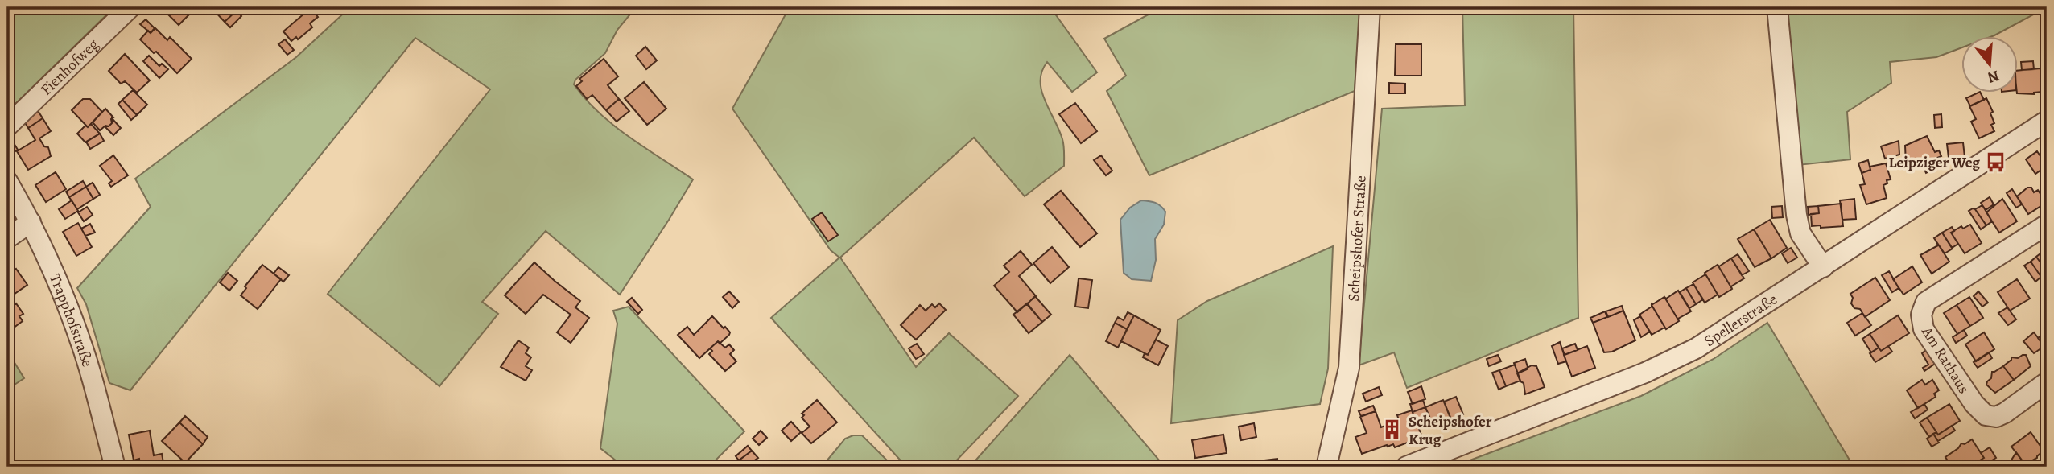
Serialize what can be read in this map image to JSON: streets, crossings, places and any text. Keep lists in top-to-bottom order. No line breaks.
{"streets":{"street":["Fienhofweg","Scheipshofer Straße","Spellerstraße","Trapphofstraße","Am Rathaus"]},"places":{"bus stop":["Leipziger Weg"],"building":["Scheipshofer Krug"]},"north":"bottom"}
